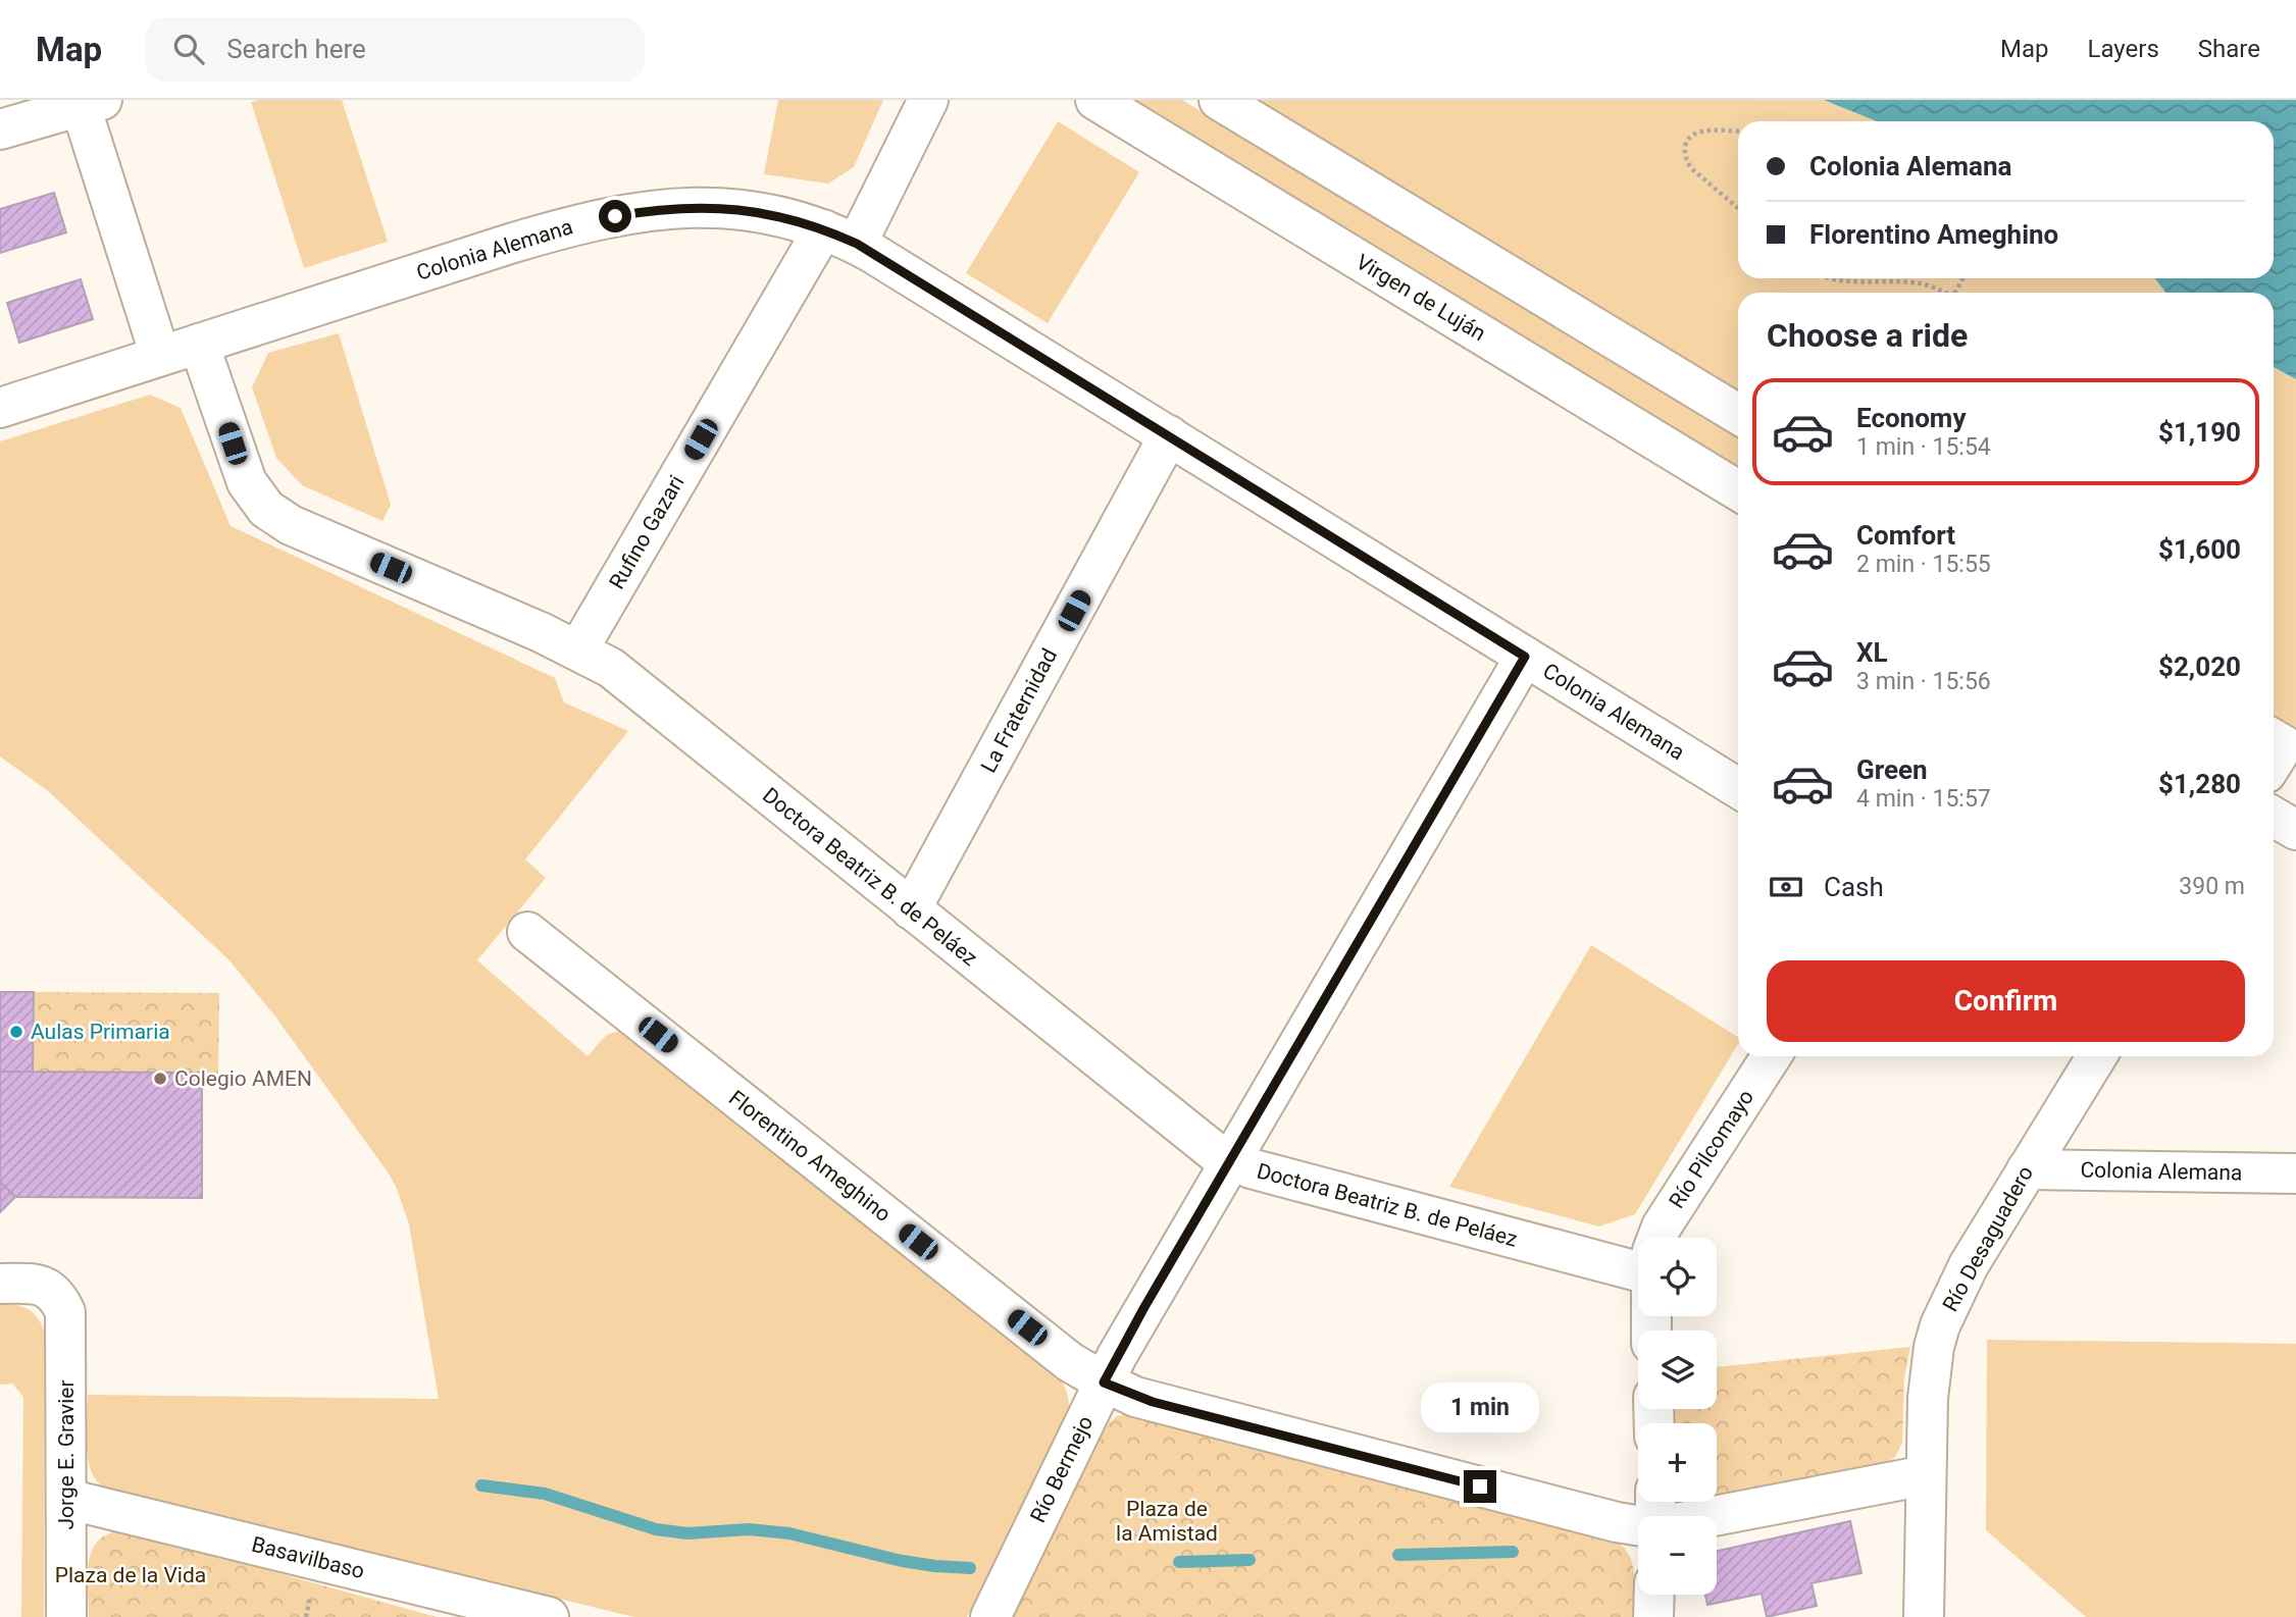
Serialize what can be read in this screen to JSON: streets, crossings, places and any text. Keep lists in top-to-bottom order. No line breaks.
{"streets":{"street":["Colonia Alemana","Virgen de Luján","Rufino Gazari","La Fraternidad","Doctora Beatriz B. de Peláez","Río Pilcomayo","Florentino Ameghino","Río Desaguadero","Jorge E. Gravier","Río Bermejo","Basavilbaso"]},"crossings":[["Colonia Alemana","Rufino Gazari"],["Colonia Alemana","La Fraternidad"],["Colonia Alemana","Doctora Beatriz B. de Peláez"],["Colonia Alemana","Río Desaguadero"],["Colonia Alemana","Río Bermejo"],["Rufino Gazari","Doctora Beatriz B. de Peláez"],["La Fraternidad","Doctora Beatriz B. de Peláez"],["Doctora Beatriz B. de Peláez","Río Bermejo"],["Florentino Ameghino","Río Desaguadero"],["Florentino Ameghino","Río Bermejo"],["Jorge E. Gravier","Basavilbaso"]],"parks":["Plaza de la Amistad","Plaza de la Vida"],"places":["Aulas Primaria","Colegio AMEN"],"page":{"header":"Map","search":"Search here","nav":["Map","Layers","Share"],"banner":["Colonia Alemana","Florentino Ameghino"],"heading":"Choose a ride","list":[{"name":"Economy","note":"1 min · 15:54","value":"$1,190"},{"name":"Comfort","note":"2 min · 15:55","value":"$1,600"},{"name":"XL","note":"3 min · 15:56","value":"$2,020"},{"name":"Green","note":"4 min · 15:57","value":"$1,280"}],"pay":["Cash","390 m"],"buttons":"Confirm","map_buttons":["+","−"],"bubble":"1 min"}}
